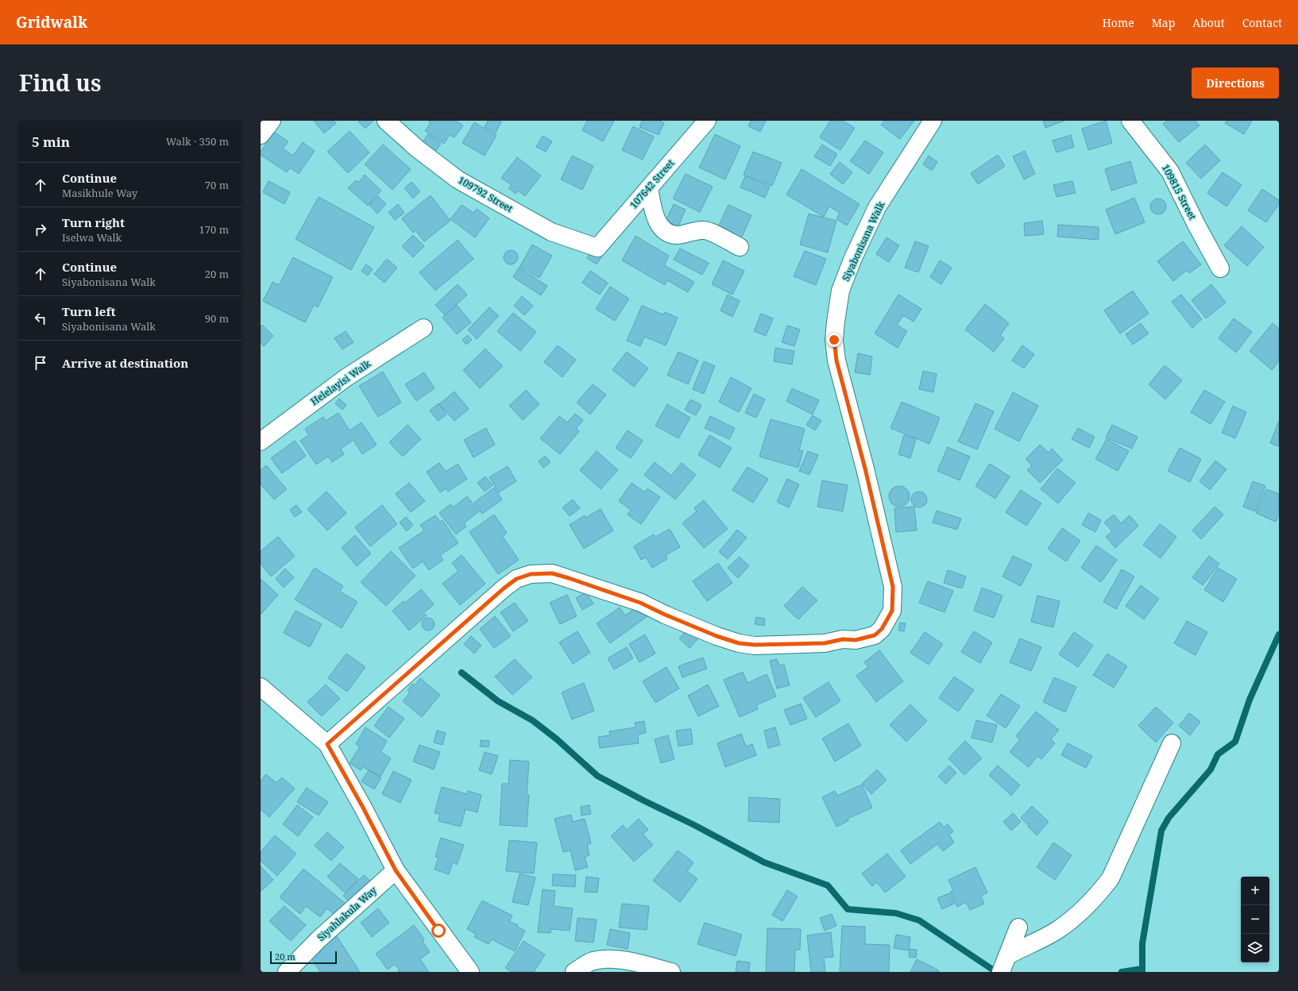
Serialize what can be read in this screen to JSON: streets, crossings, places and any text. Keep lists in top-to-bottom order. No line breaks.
{"streets":{"street":["107642 Street","109815 Street","109792 Street","Siyabonisana Walk","Helelayisi Walk","Siyahlakula Way"]},"crossings":[["107642 Street","109792 Street"]],"scale_bar":"20 m","page":{"header":"Gridwalk","nav":["Home","Map","About","Contact"],"title":"Find us","buttons":"Directions","heading":["5 min","Walk · 350 m"],"list":[["Continue","Masikhule Way","70 m"],["Turn right","Iselwa Walk","170 m"],["Continue","Siyabonisana Walk","20 m"],["Turn left","Siyabonisana Walk","90 m"],"Arrive at destination"],"map_buttons":["+","−"],"scale":"20 m"}}
